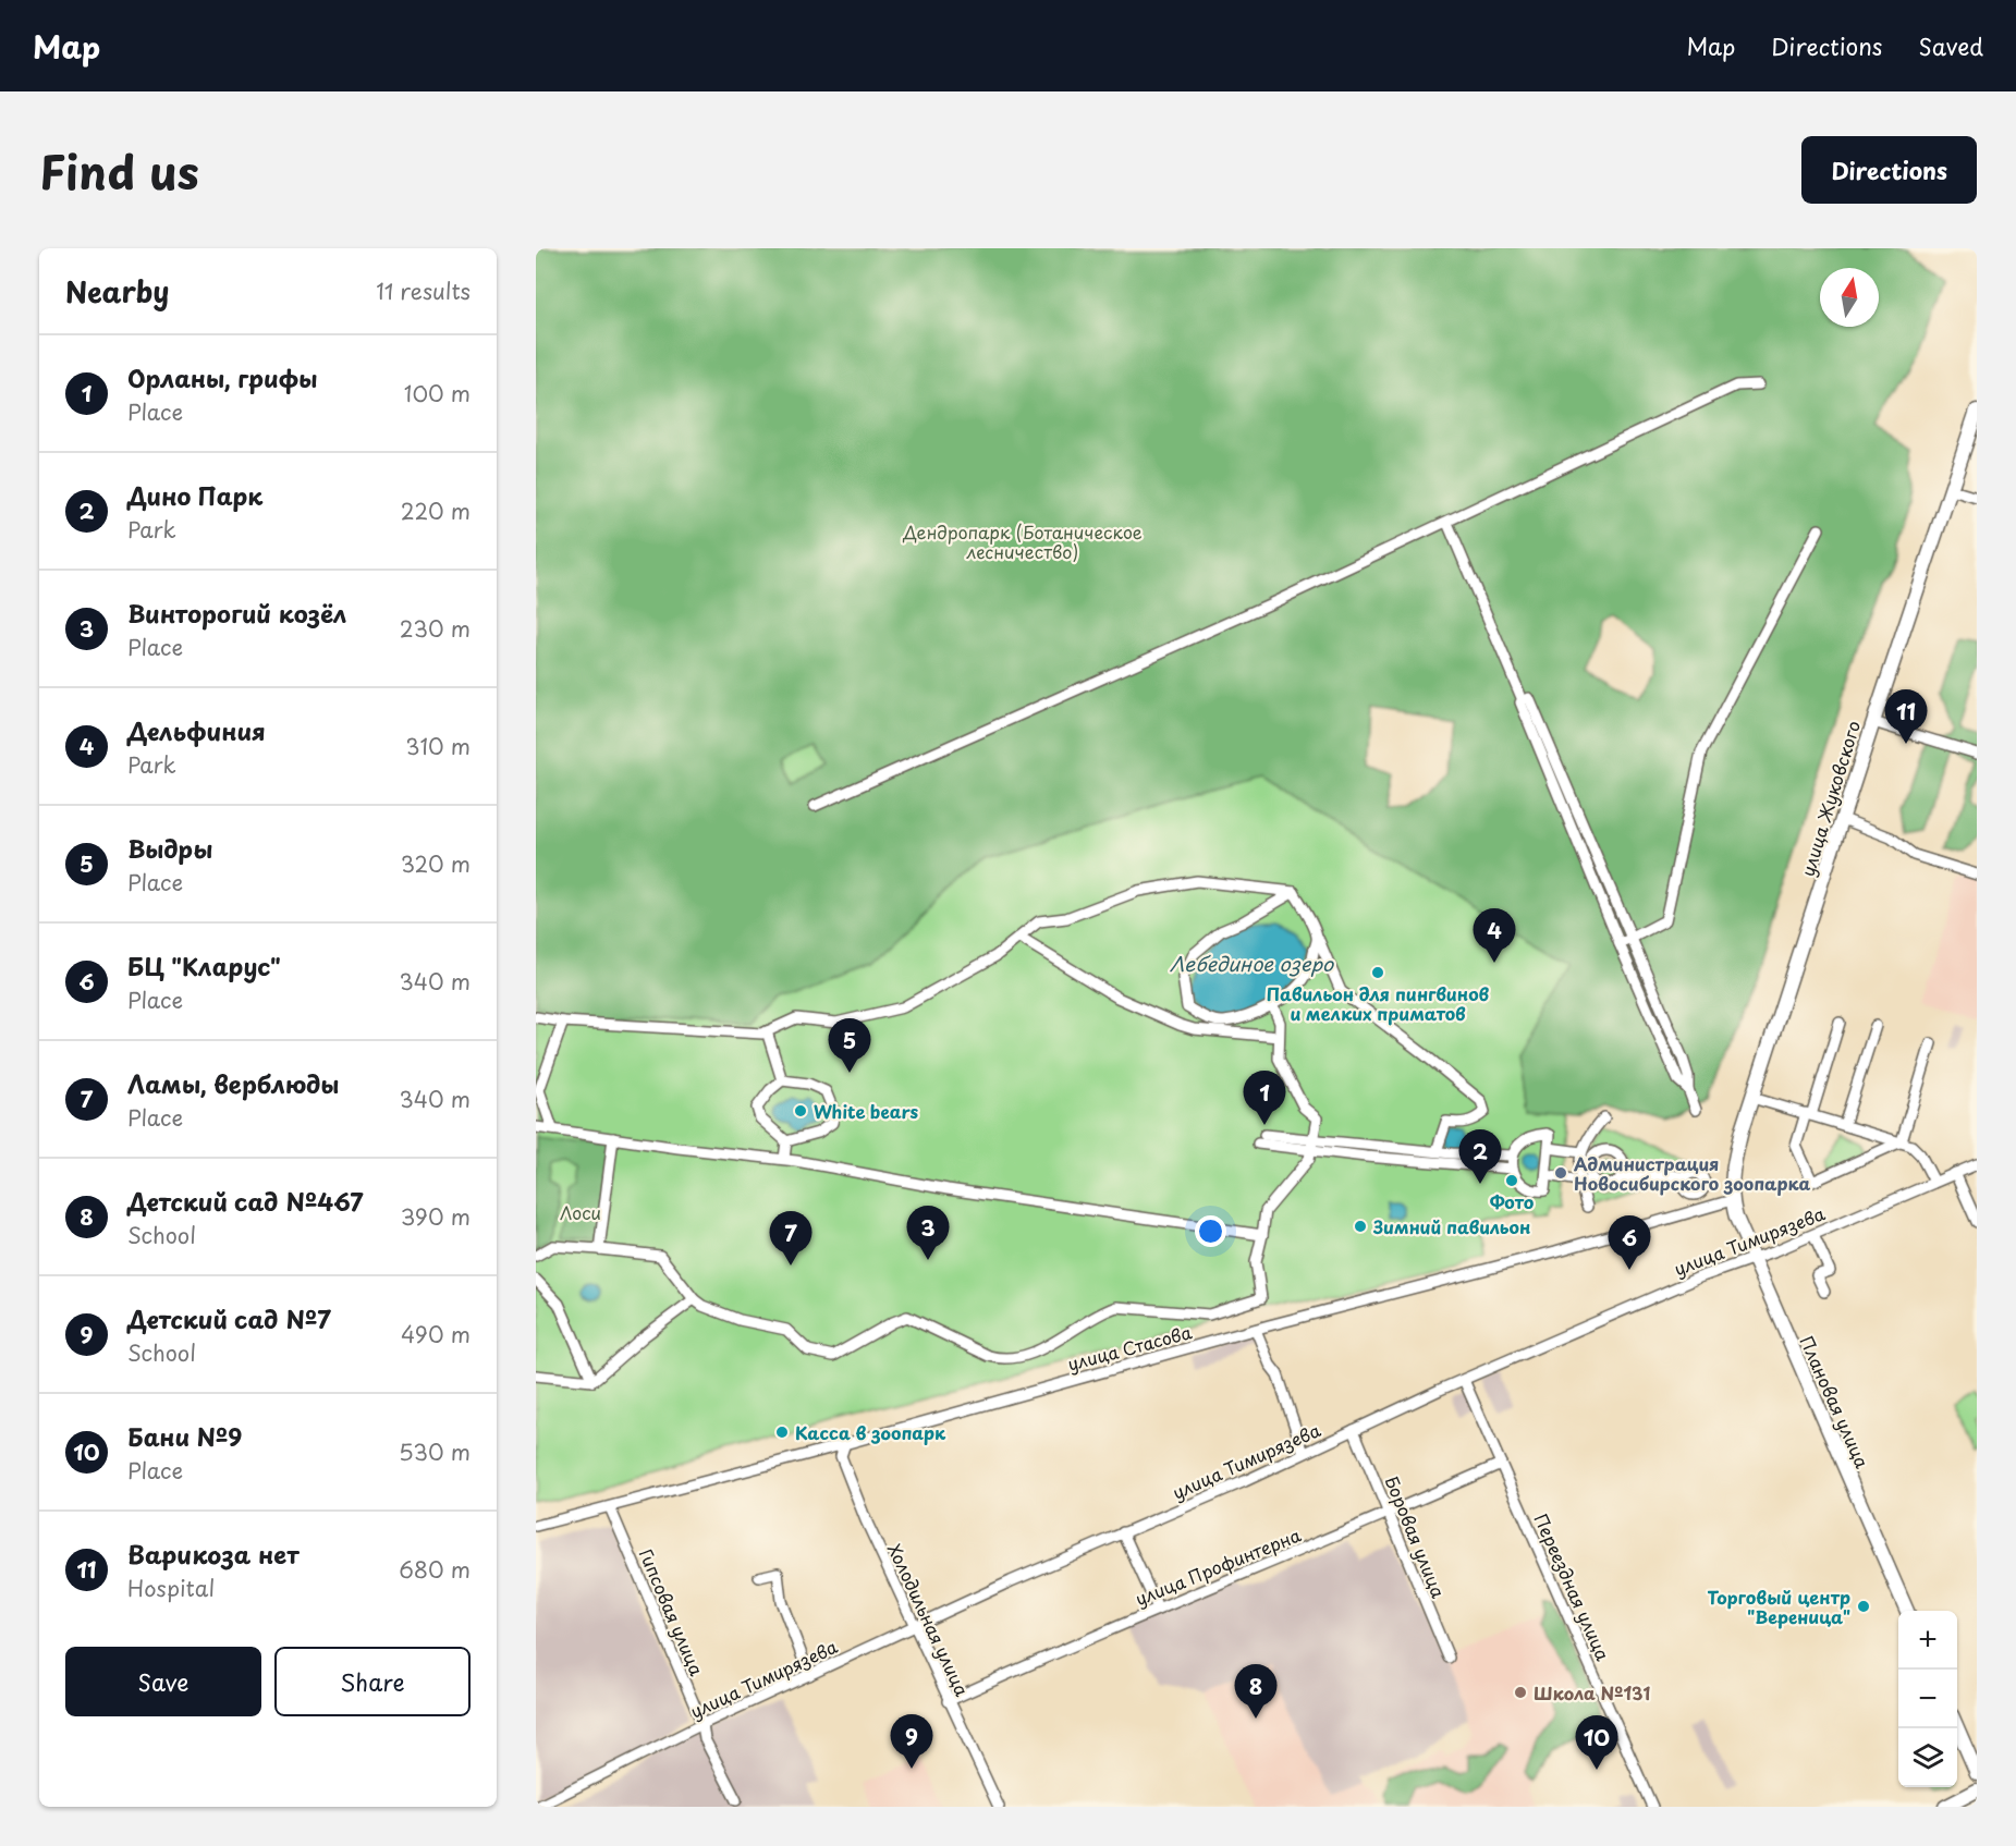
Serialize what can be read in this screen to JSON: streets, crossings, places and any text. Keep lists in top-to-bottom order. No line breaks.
{"streets":{"main road":["улица Жуковского","Плановая улица"],"street":["улица Тимирязева","улица Стасова","Боровая улица","улица Профинтерна","Переездная улица","Гипсовая улица","Холодильная улица"]},"crossings":[["улица Жуковского","улица Стасова"],["улица Жуковского","Плановая улица"],["улица Тимирязева","Плановая улица"],["улица Тимирязева","Боровая улица"],["улица Тимирязева","Переездная улица"],["улица Тимирязева","Гипсовая улица"],["улица Тимирязева","Холодильная улица"],["улица Стасова","Плановая улица"],["улица Стасова","Гипсовая улица"],["улица Стасова","Холодильная улица"],["Боровая улица","улица Профинтерна"],["улица Профинтерна","Переездная улица"],["улица Профинтерна","Холодильная улица"]],"water":["Лебединое озеро"],"parks":["Дендропарк (Ботаническое лесничество)","Лоси"],"places":["Павильон для пингвинов и мелких приматов","White bears","Администрация Новосибирского зоопарка","Фото","Зимний павильон","Касса в зоопарк","Торговый центр \"Вереница\"","Школа №131"],"north":"top","page":{"header":"Map","nav":["Map","Directions","Saved"],"title":"Find us","buttons":["Directions",["Save","Share"]],"heading":["Nearby","11 results"],"list":[{"mark":"1","name":"Орланы, грифы","note":"Place","value":"100 m"},{"mark":"2","name":"Дино Парк","note":"Park","value":"220 m"},{"mark":"3","name":"Винторогий козёл","note":"Place","value":"230 m"},{"mark":"4","name":"Дельфиния","note":"Park","value":"310 m"},{"mark":"5","name":"Выдры","note":"Place","value":"320 m"},{"mark":"6","name":"БЦ \"Кларус\"","note":"Place","value":"340 m"},{"mark":"7","name":"Ламы, верблюды","note":"Place","value":"340 m"},{"mark":"8","name":"Детский сад №467","note":"School","value":"390 m"},{"mark":"9","name":"Детский сад №7","note":"School","value":"490 m"},{"mark":"10","name":"Бани №9","note":"Place","value":"530 m"},{"mark":"11","name":"Варикоза нет","note":"Hospital","value":"680 m"}],"pins":["11","4","5","1","2","3","7","6","8","9","10"],"map_buttons":["+","−"]}}
